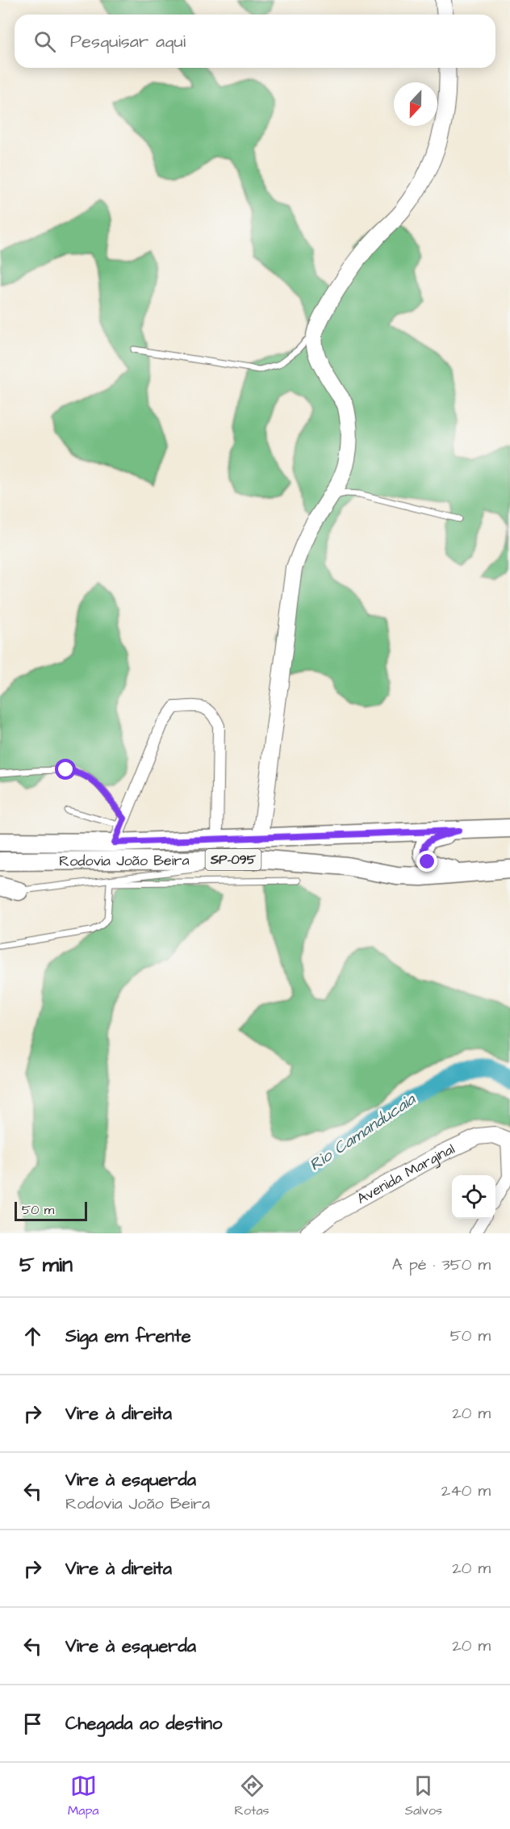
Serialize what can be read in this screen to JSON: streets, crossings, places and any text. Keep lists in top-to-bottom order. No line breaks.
{"streets":{"main road":["SP-095","Rodovia João Beira"],"street":["Avenida Marginal"]},"water":["Rio Camanducaia"],"scale_bar":"50 m","north":"bottom","page":{"search":"Pesquisar aqui","scale":"50 m","heading":["5 min","A pé · 350 m"],"list":[["Siga em frente","50 m"],["Vire à direita","20 m"],["Vire à esquerda","Rodovia João Beira","240 m"],["Vire à direita","20 m"],["Vire à esquerda","20 m"],"Chegada ao destino"],"nav":["Mapa","Rotas","Salvos"]}}
